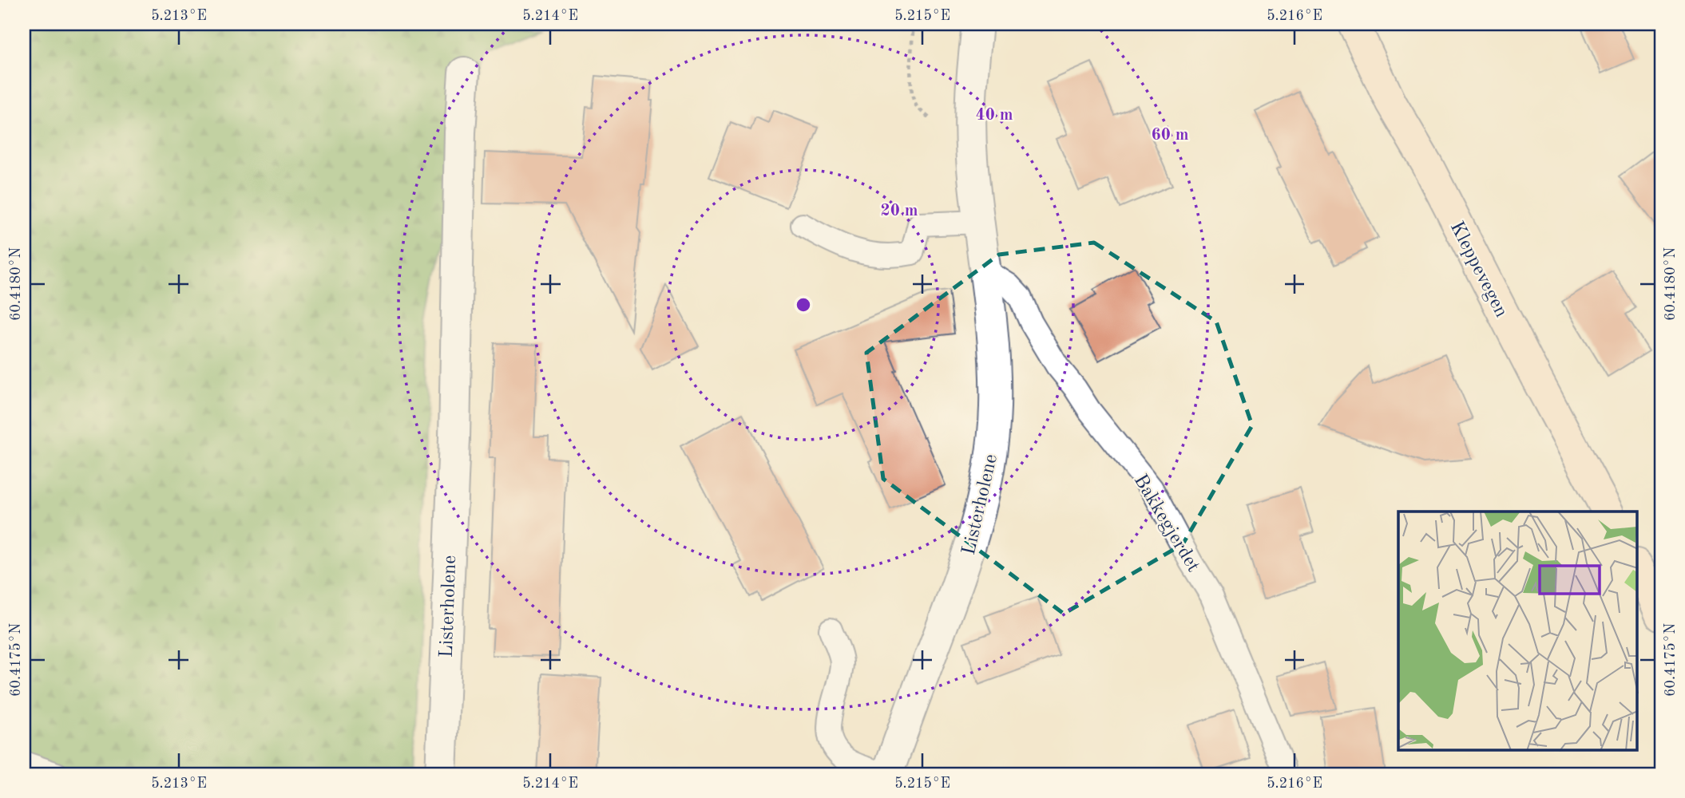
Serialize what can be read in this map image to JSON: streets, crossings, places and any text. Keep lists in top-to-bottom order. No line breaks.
{"streets":{"main road":["Kleppevegen"],"street":["Listerholene"],"lane":["Bakkegjerdet"]},"crossings":[["Listerholene","Bakkegjerdet"]],"coordinates":["5.213°E","5.214°E","5.215°E","5.216°E","60.4180°N","60.4175°N"],"rings":["40 m","60 m","20 m"]}
